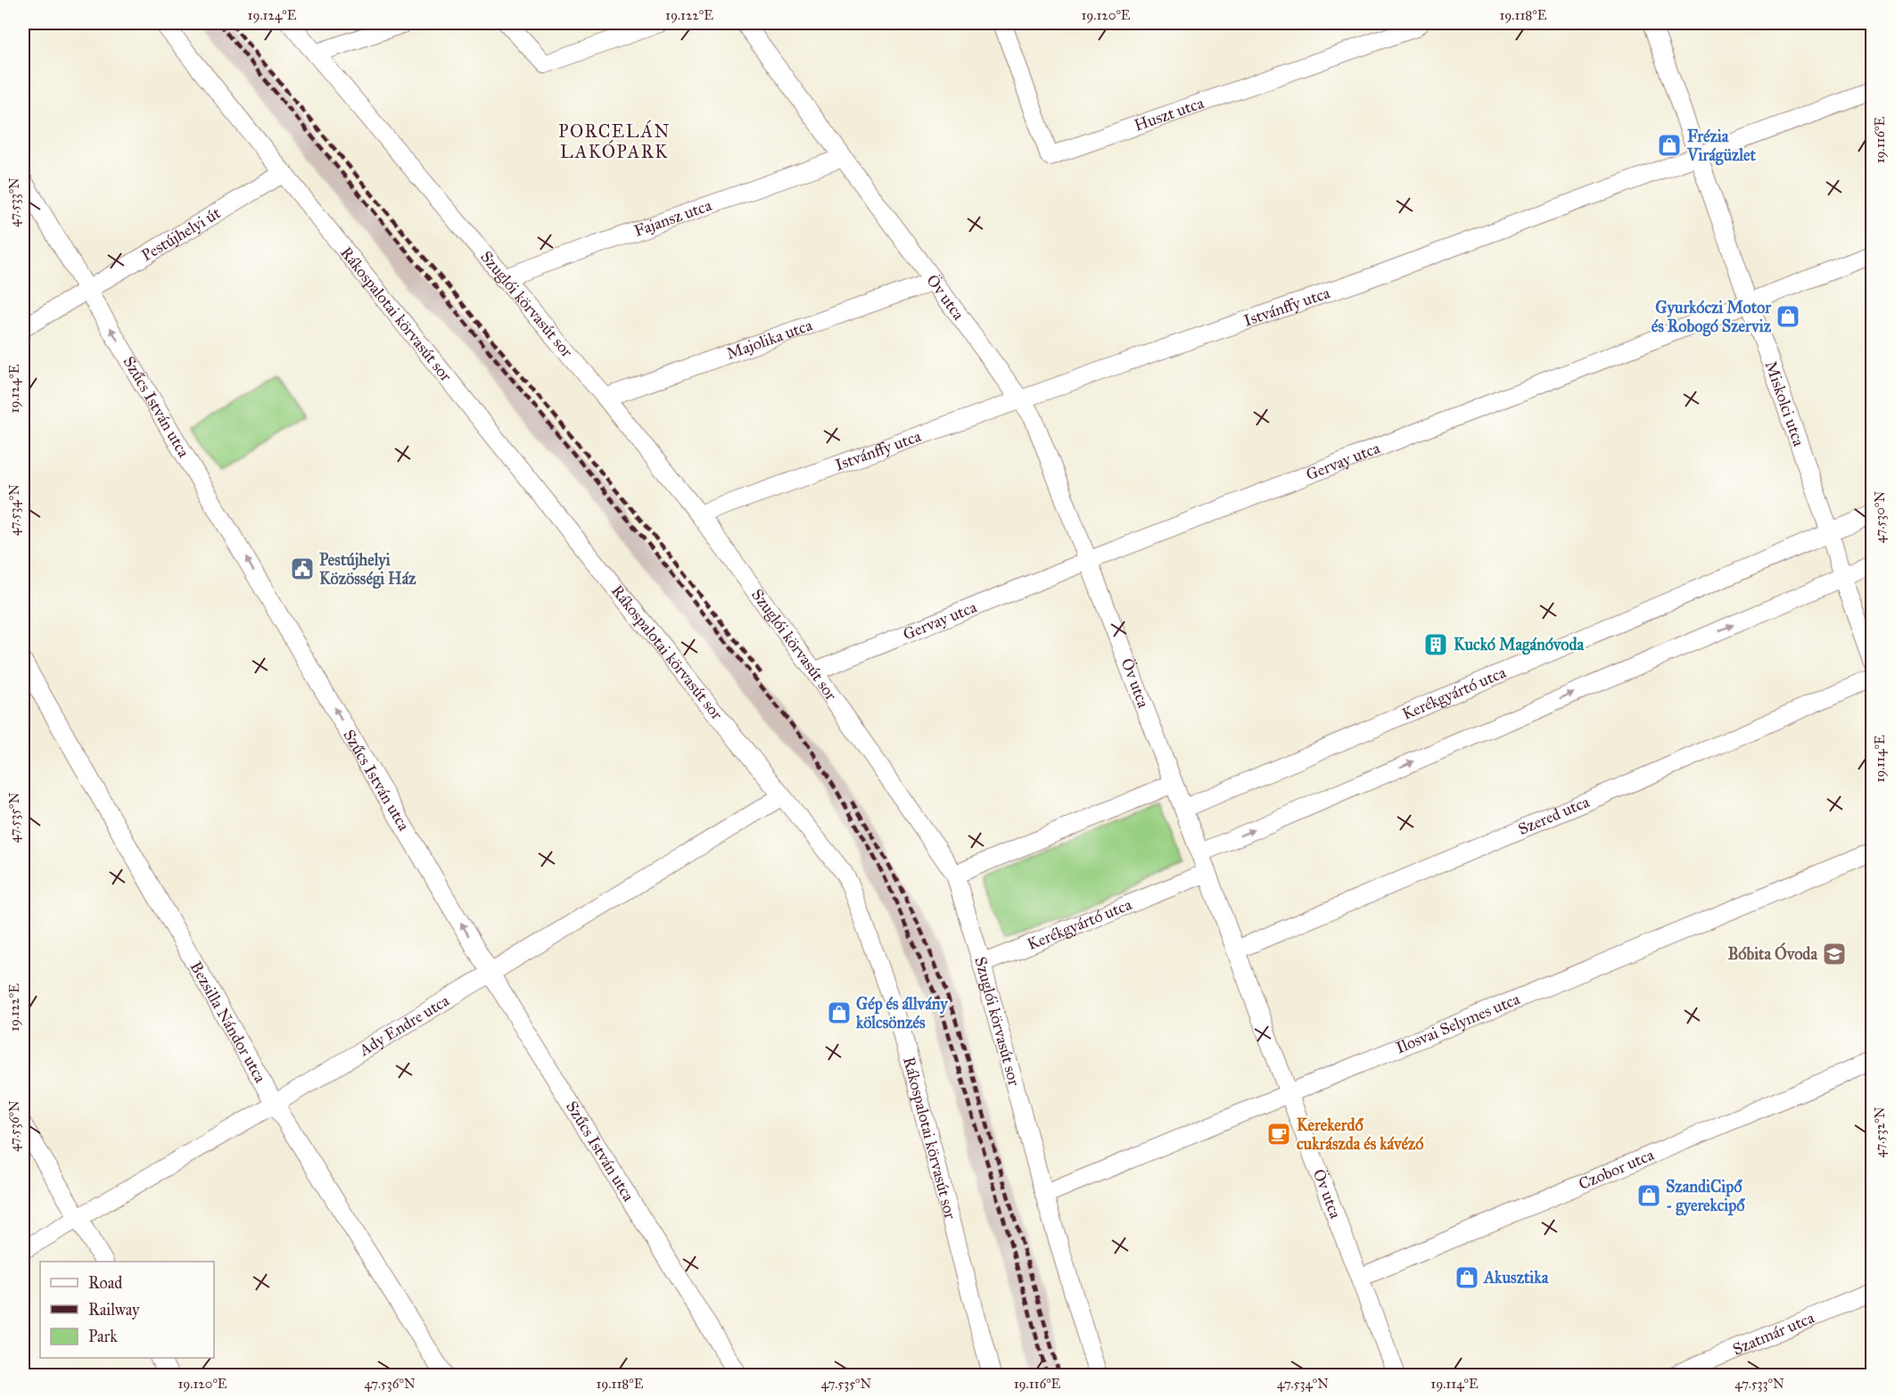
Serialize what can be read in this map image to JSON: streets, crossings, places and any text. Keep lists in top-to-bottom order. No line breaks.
{"streets":{"street":["Huszt utca","Fajansz utca","Pestújhelyi út","Öv utca","Szuglói körvasút sor","Istvánffy utca","Rákospalotai körvasút sor","Majolika utca","Miskolci utca","Szűcs István utca","Gervay utca","Kerékgyártó utca","Szered utca","Bezsilla Nándor utca","Ilosvai Selymes utca","Ady Endre utca","Czobor utca","Szatmár utca"]},"crossings":[["Fajansz utca","Öv utca"],["Fajansz utca","Szuglói körvasút sor"],["Pestújhelyi út","Rákospalotai körvasút sor"],["Pestújhelyi út","Szűcs István utca"],["Öv utca","Istvánffy utca"],["Öv utca","Majolika utca"],["Öv utca","Gervay utca"],["Öv utca","Kerékgyártó utca"],["Öv utca","Szered utca"],["Öv utca","Ilosvai Selymes utca"],["Öv utca","Czobor utca"],["Szuglói körvasút sor","Istvánffy utca"],["Szuglói körvasút sor","Majolika utca"],["Szuglói körvasút sor","Gervay utca"],["Szuglói körvasút sor","Kerékgyártó utca"],["Szuglói körvasút sor","Ilosvai Selymes utca"],["Istvánffy utca","Miskolci utca"],["Rákospalotai körvasút sor","Ady Endre utca"],["Miskolci utca","Gervay utca"],["Miskolci utca","Kerékgyártó utca"],["Szűcs István utca","Ady Endre utca"],["Bezsilla Nándor utca","Ady Endre utca"]],"one_way":["Szűcs István utca"],"districts":["PORCELÁN LAKÓPARK"],"places":{"shop":["Frézia Virágüzlet","Gyurkóczi Motor és Robogó Szerviz","Gép és állvány kölcsönzés","SzandiCipő - gyerekcipő","Akusztika"],"public building":["Pestújhelyi Közösségi Ház"],"building":["Kuckó Magánóvoda"],"school or university":["Bóbita Óvoda"],"cafe":["Kerekerdő cukrászda és kávézó"]},"legend":["Road","Railway","Park"],"coordinates":["19.124°E","19.122°E","19.120°E","19.118°E","19.116°E","47.533°N","47.534°N","47.530°N","19.114°E","47.535°N","47.536°N","47.532°N"]}
